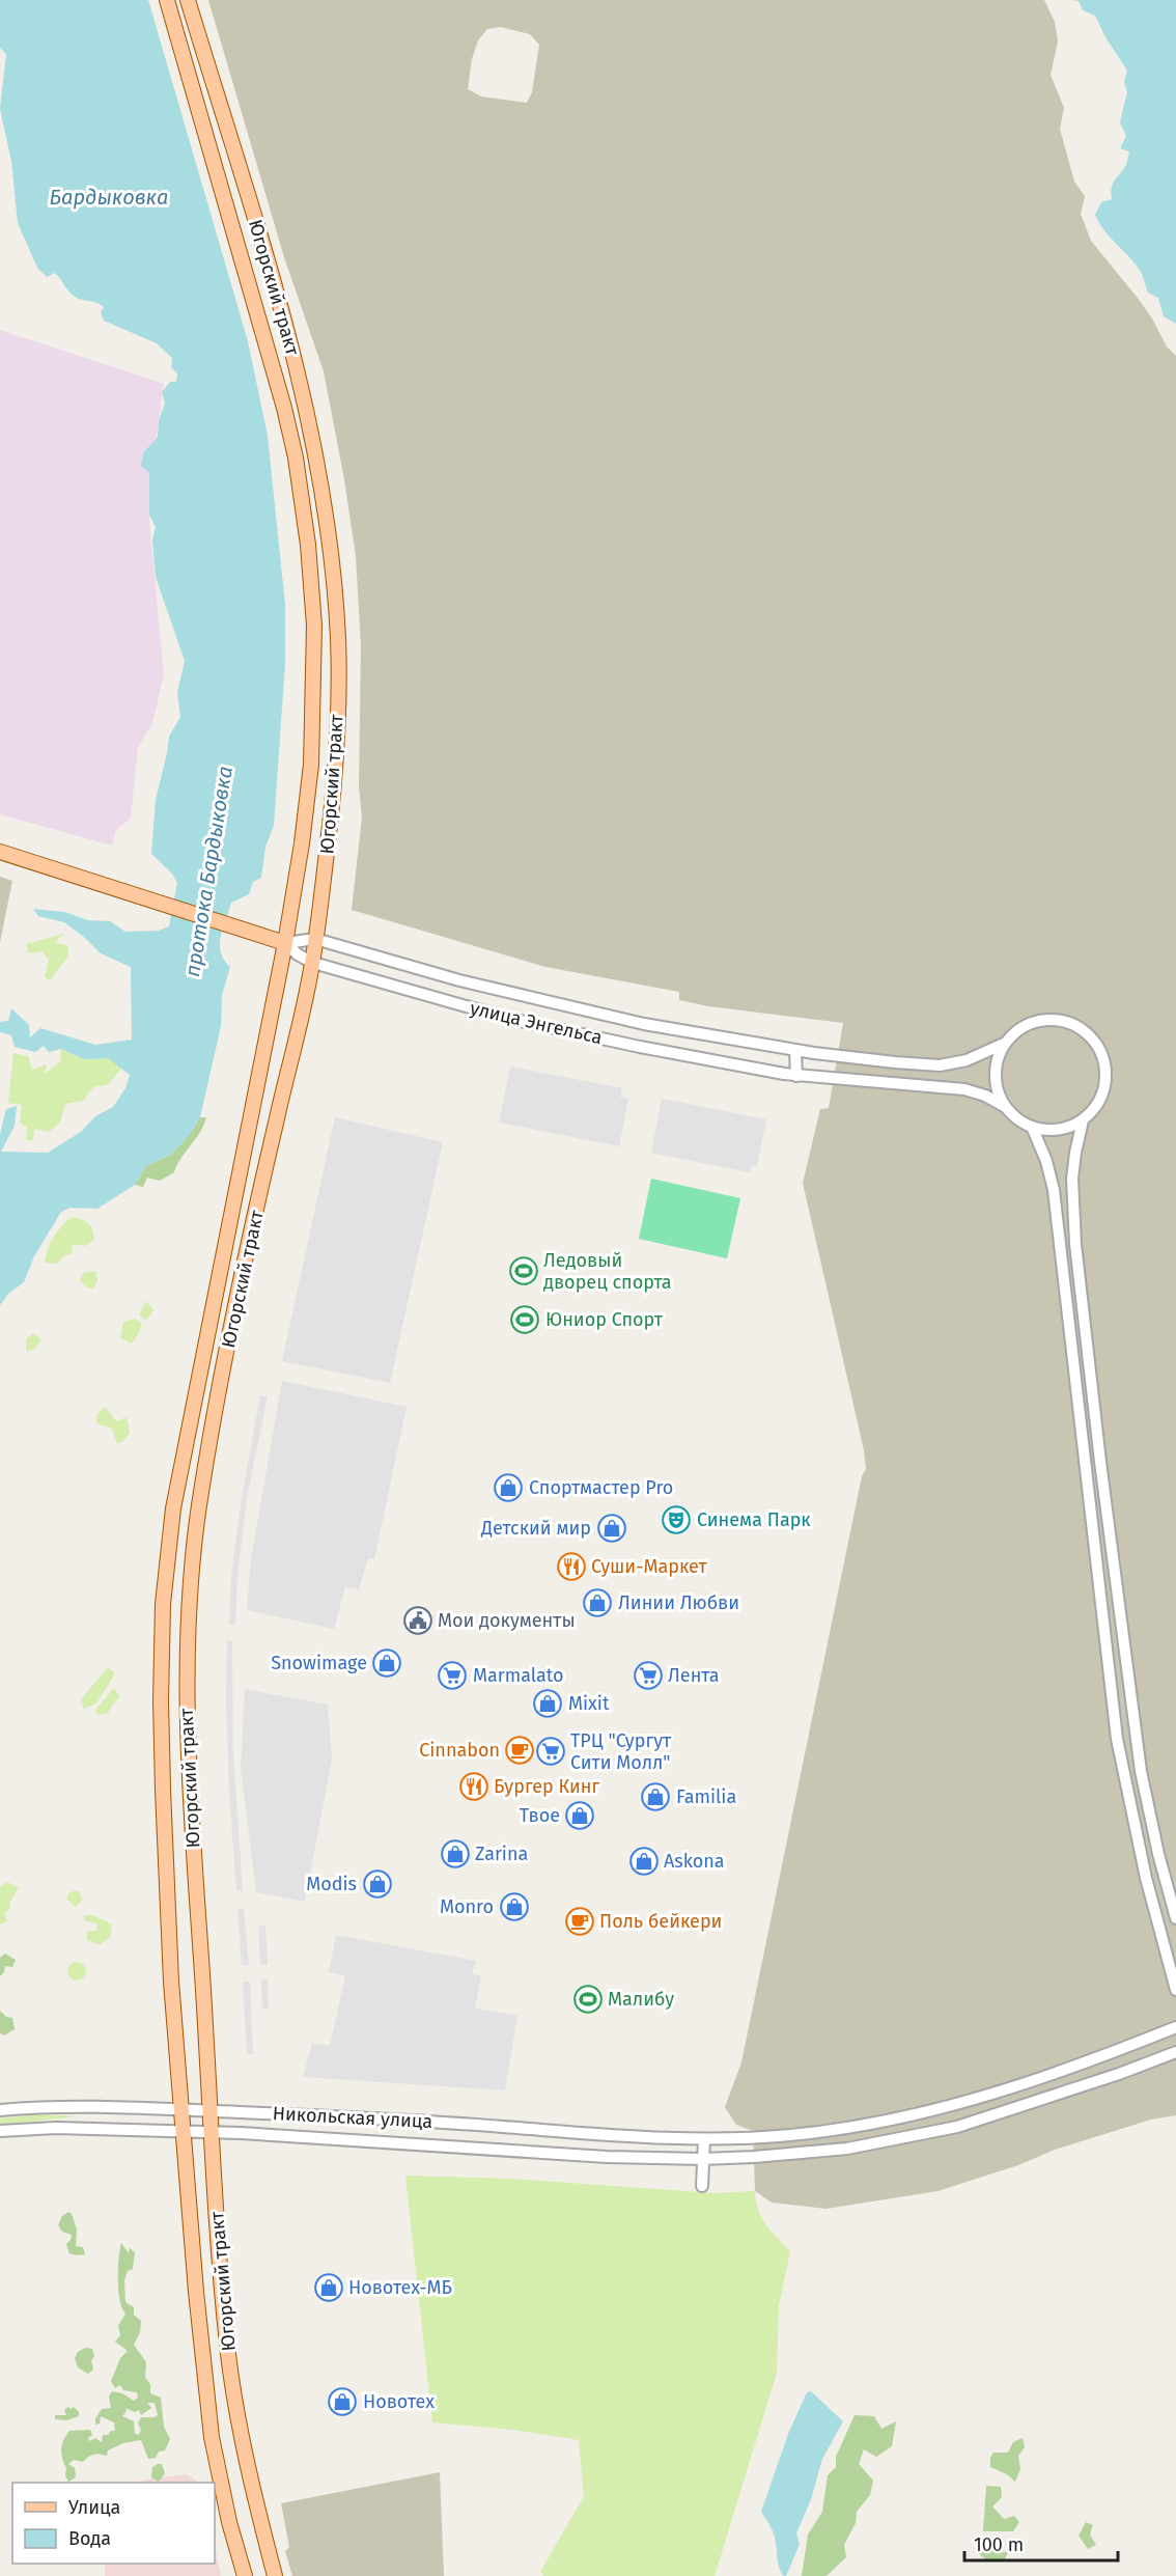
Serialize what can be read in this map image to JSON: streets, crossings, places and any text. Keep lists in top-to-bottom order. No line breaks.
{"streets":{"main road":["Югорский тракт","улица Энгельса"],"street":["Никольская улица"]},"crossings":[["Югорский тракт","улица Энгельса"],["Югорский тракт","Никольская улица"]],"water":["Бардыковка","протока Бардыковка"],"places":{"sports":["Ледовый дворец спорта","Юниор Спорт","Малибу"],"shop":["Спортмастер Pro","Детский мир","Линии Любви","Snowimage","Mixit","Familia","Твое","Zarina","Askona","Modis","Monro","Новотех-МБ","Новотех"],"theatre":["Синема Парк"],"restaurant":["Суши-Маркет","Бургер Кинг"],"public building":["Мои документы"],"supermarket":["Marmalato","Лента","ТРЦ \"Сургут Сити Молл\""],"cafe":["Cinnabon","Поль бейкери"]},"legend":["Улица","Вода"],"scale_bar":"100 m"}
